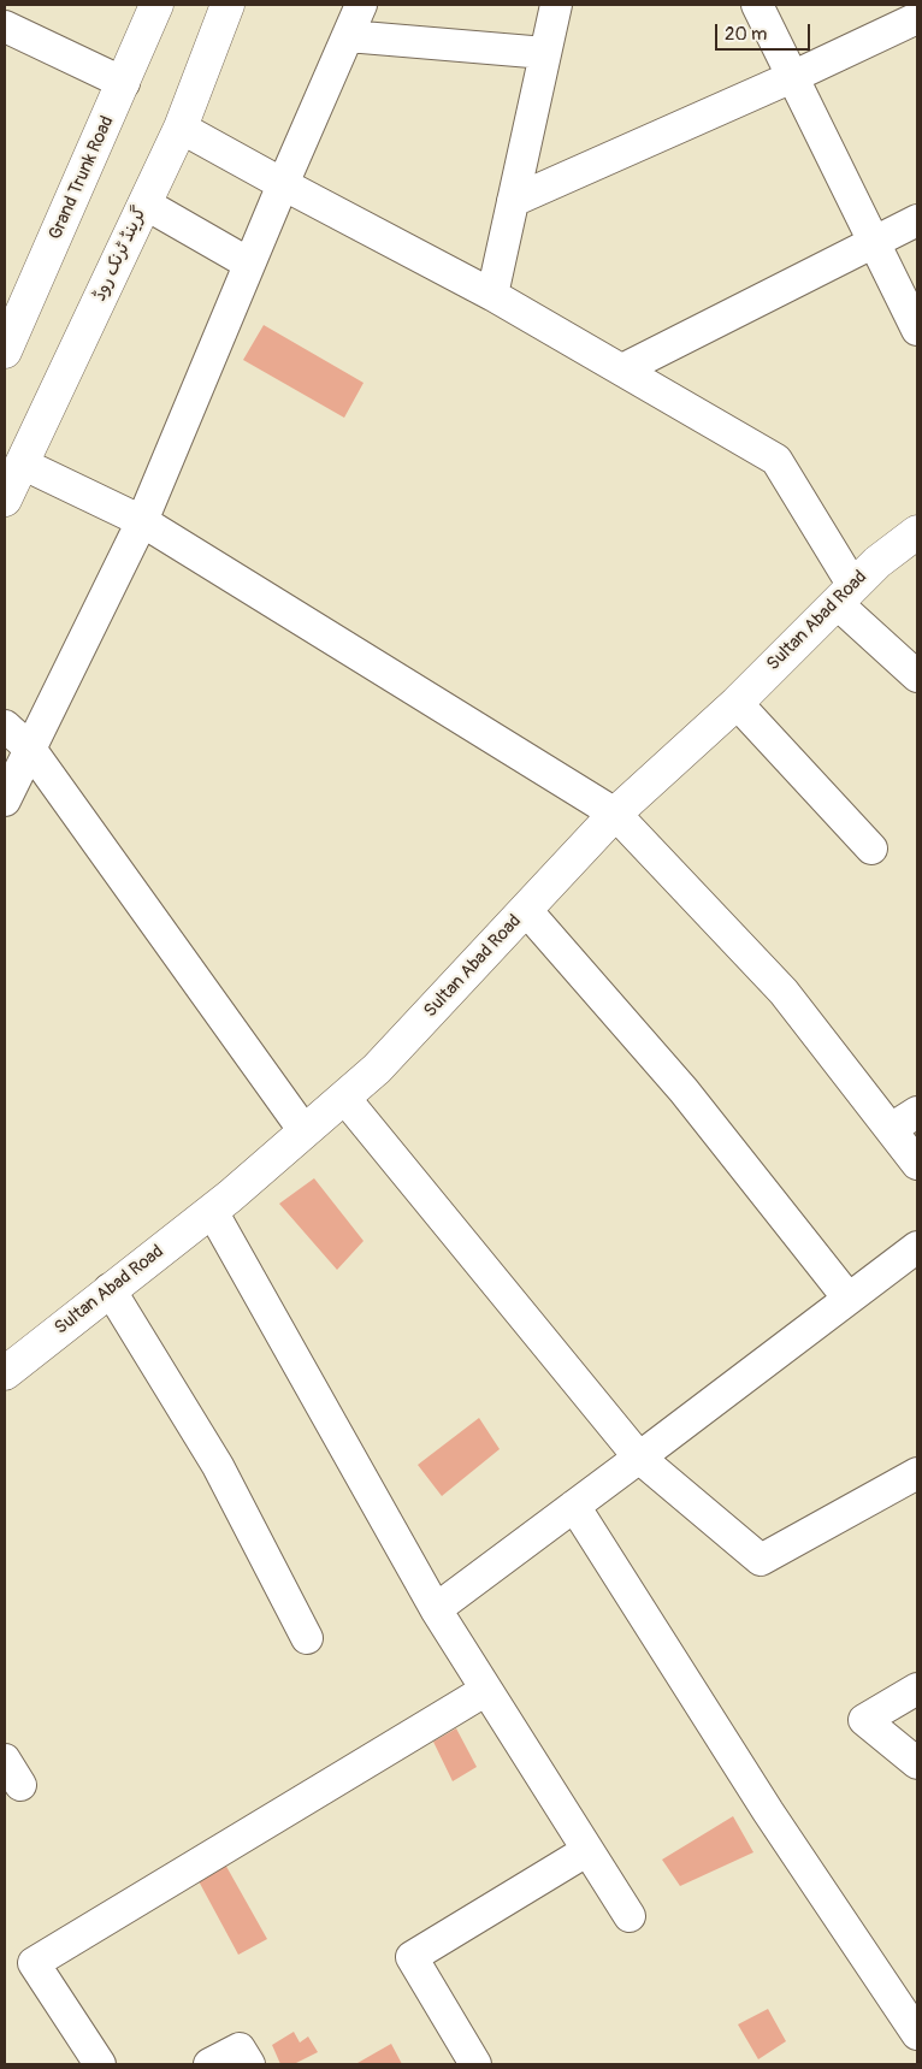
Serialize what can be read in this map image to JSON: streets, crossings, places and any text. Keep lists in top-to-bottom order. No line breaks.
{"streets":{"street":["Grand Trunk Road","گرینڈ ٹرنک روڈ","Sultan Abad Road"]},"scale_bar":"20 m"}
